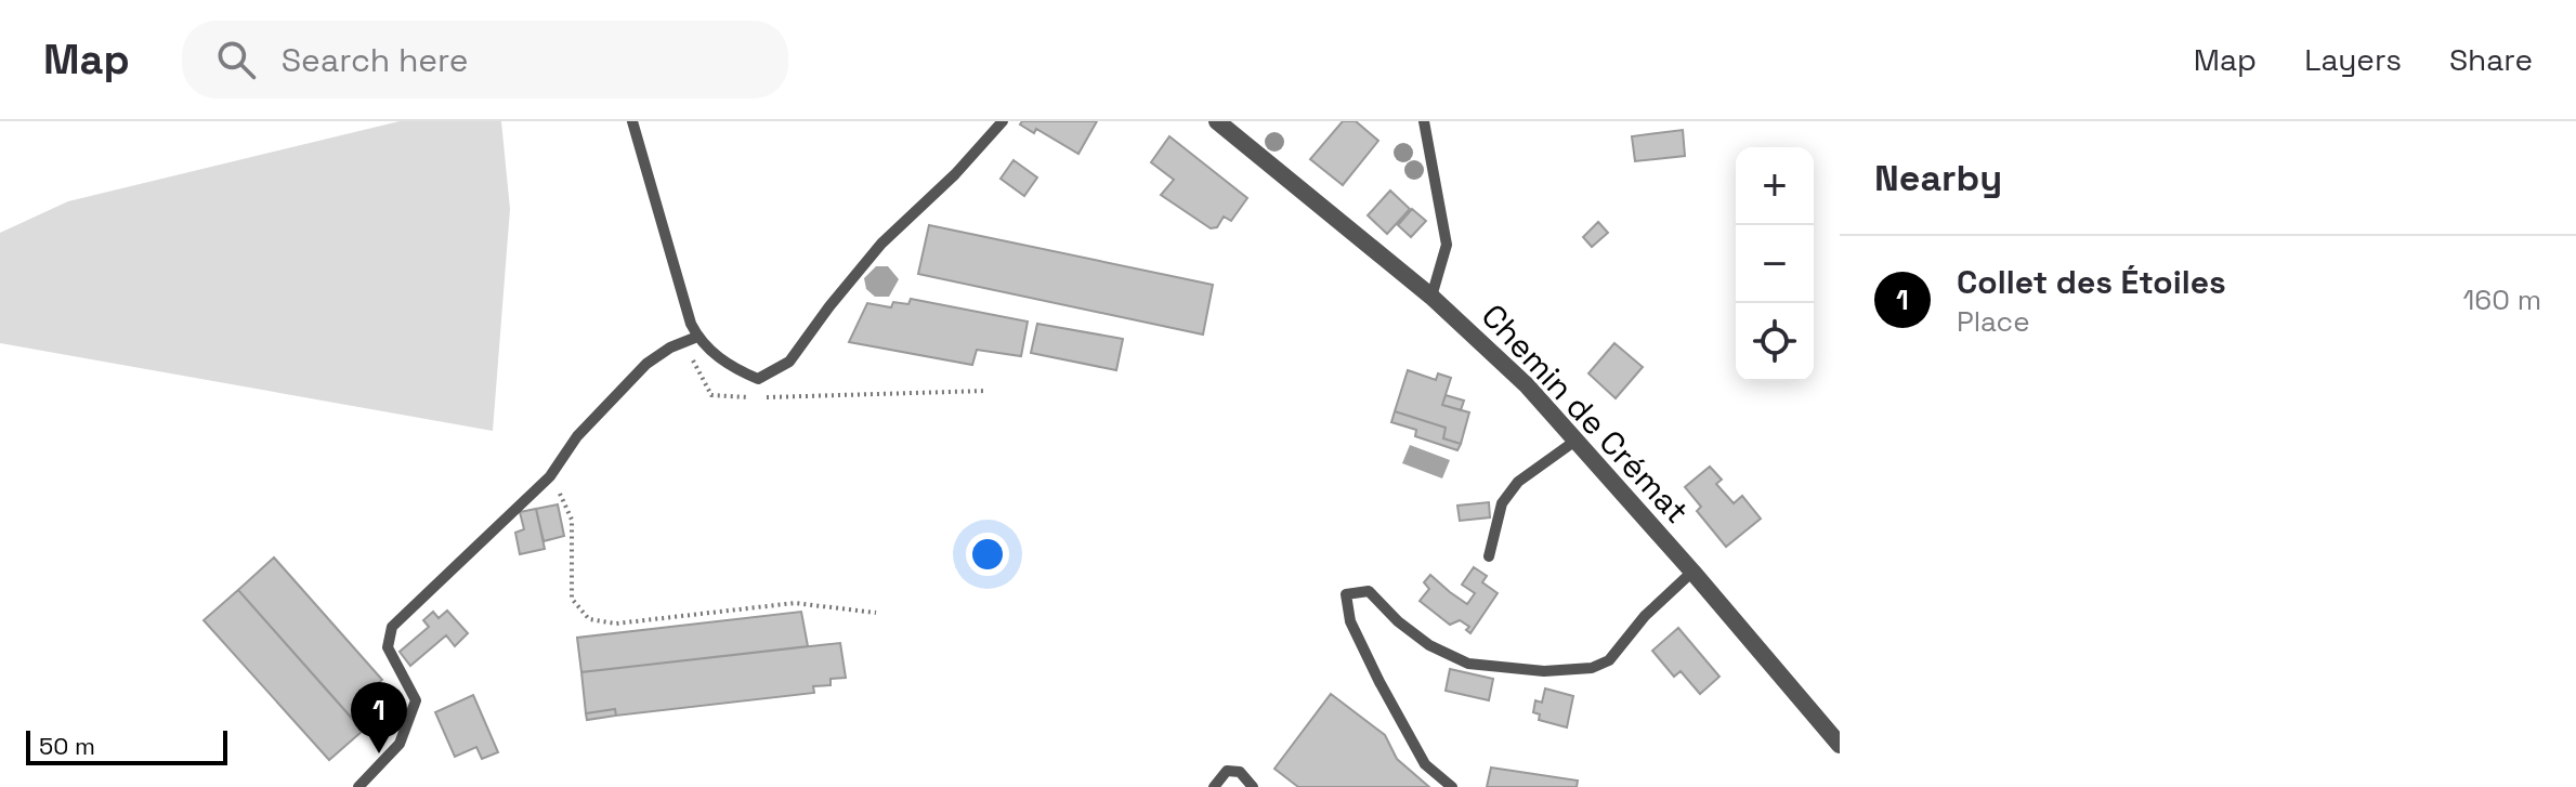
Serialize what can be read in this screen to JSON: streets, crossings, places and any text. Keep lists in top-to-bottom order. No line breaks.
{"streets":{"street":["Chemin de Crémat"]},"scale_bar":"50 m","page":{"header":"Map","search":"Search here","nav":["Map","Layers","Share"],"heading":"Nearby","map_buttons":["+","−"],"list":[{"mark":"1","name":"Collet des Étoiles","note":"Place","value":"160 m"}],"pins":"1","scale":"50 m"}}
